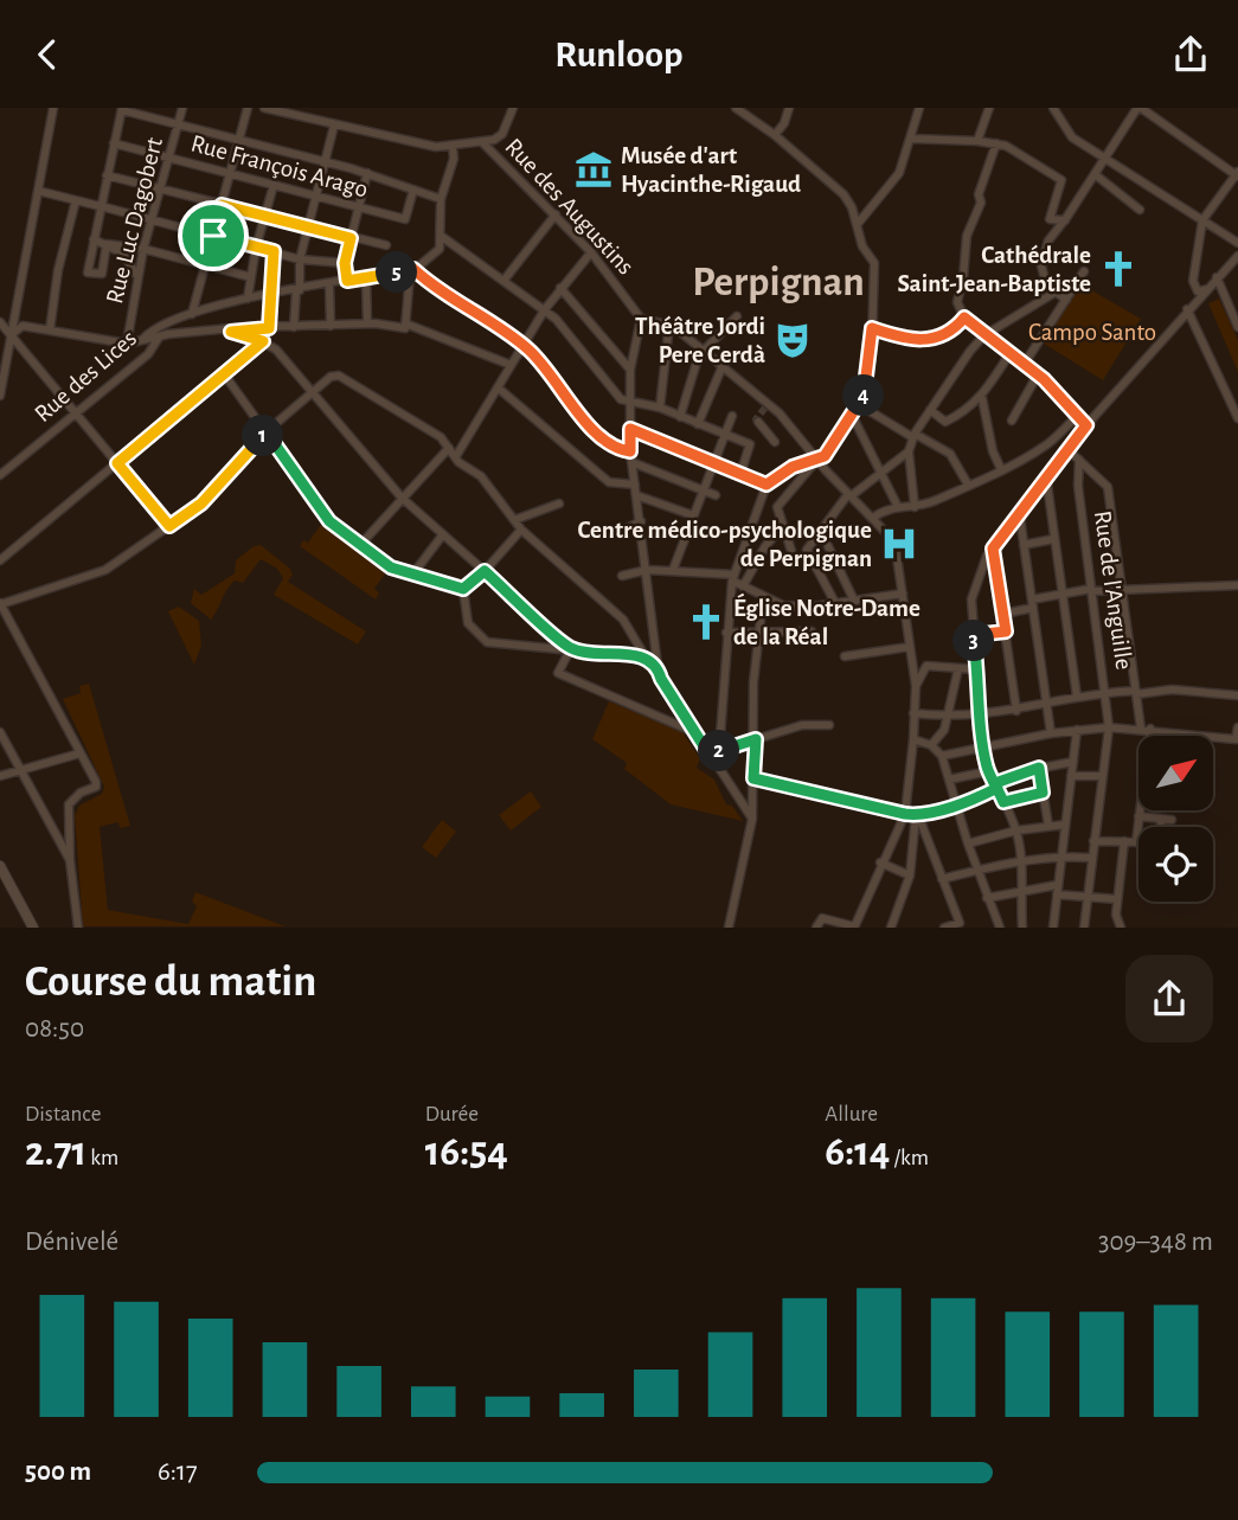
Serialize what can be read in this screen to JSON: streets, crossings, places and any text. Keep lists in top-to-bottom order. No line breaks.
{"streets":{"street":["Rue François Arago","Rue des Augustins","Rue Luc Dagobert","Rue des Lices","Rue de l'Anguille"]},"crossings":[["Rue François Arago","Rue Luc Dagobert"],["Rue Luc Dagobert","Rue des Lices"]],"districts":["Perpignan"],"parks":["Campo Santo"],"places":{"museum":["Musée d'art Hyacinthe-Rigaud"],"church":["Cathédrale Saint-Jean-Baptiste","Église Notre-Dame de la Réal"],"theatre":["Théâtre Jordi Pere Cerdà"],"hospital":["Centre médico-psychologique de Perpignan"]},"north":"top right","page":{"header":"Runloop","pins":["5","4","1","3","2"],"heading":["Course du matin","08:50"],"stats":[["Distance","2.71 km"],["Durée","16:54"],["Allure","6:14 /km"]],"chart":["Dénivelé","309–348 m"],"list":[{"name":"500 m","note":"6:17"}]}}
